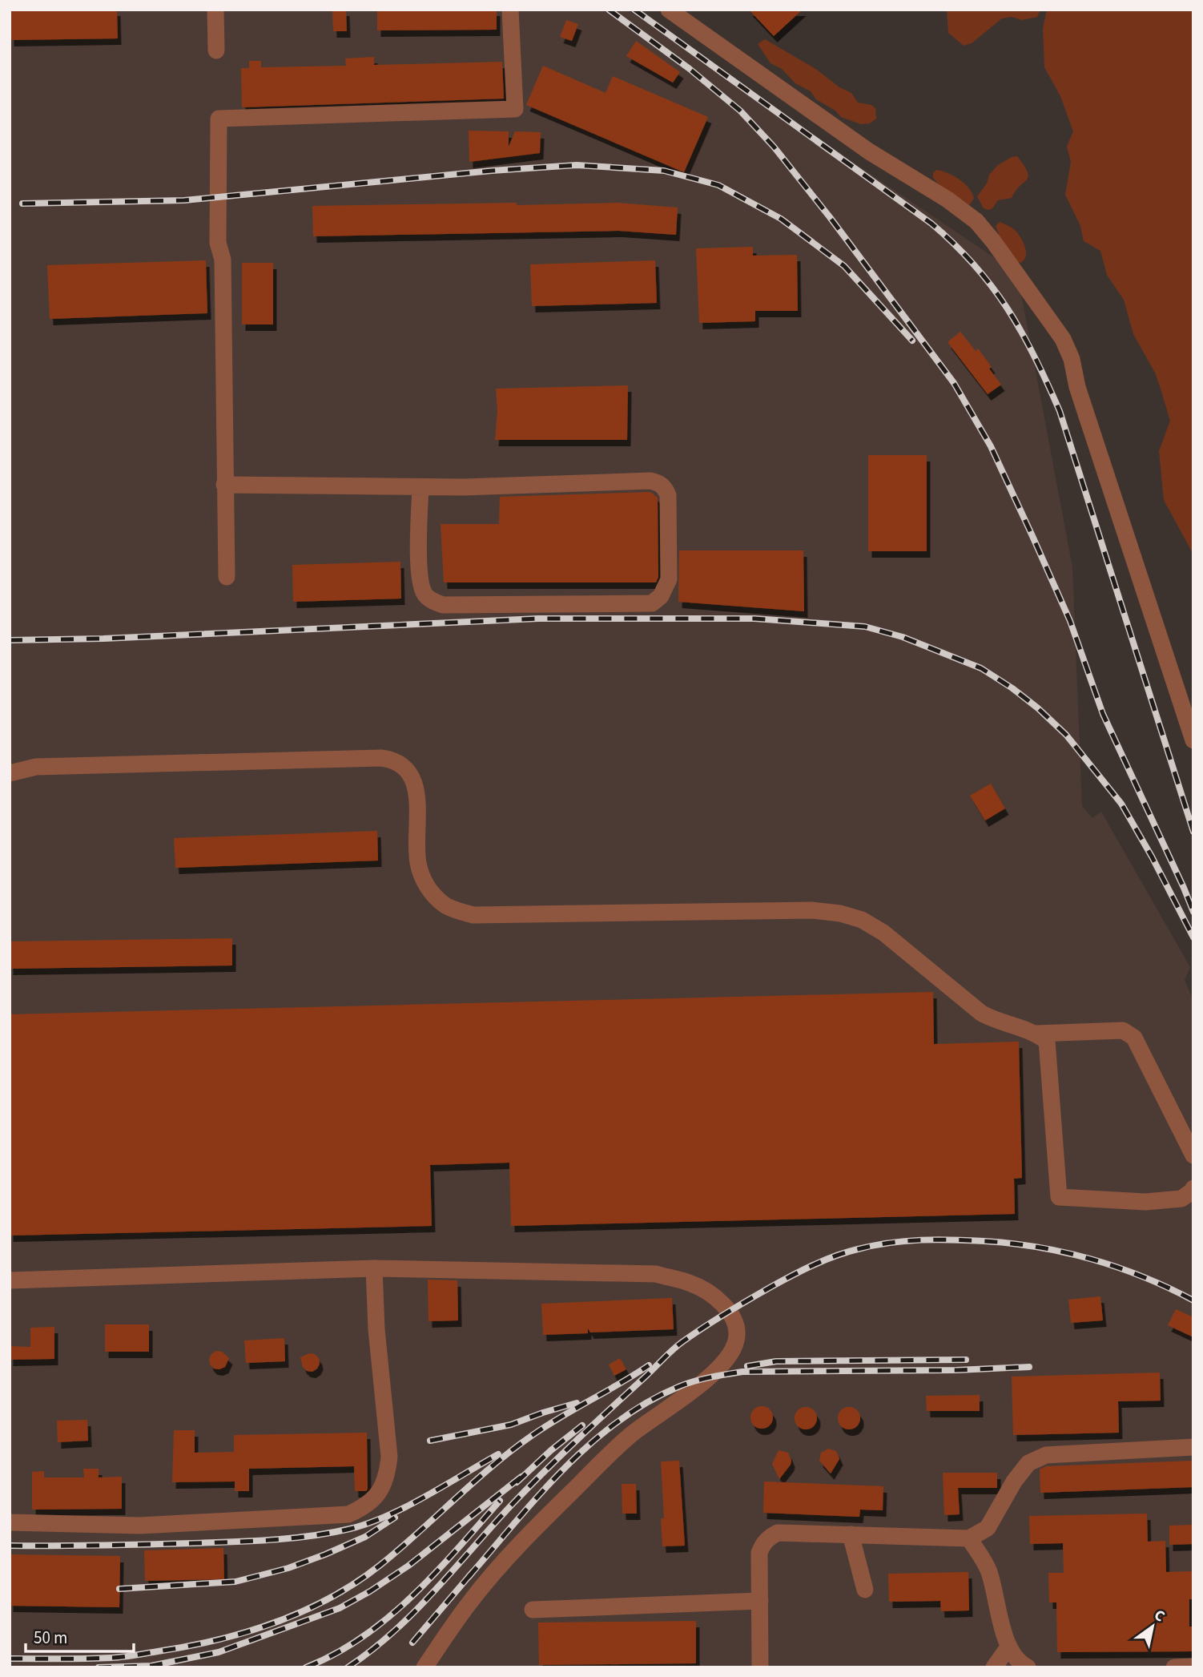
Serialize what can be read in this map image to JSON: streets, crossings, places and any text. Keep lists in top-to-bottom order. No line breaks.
{"scale_bar":"50 m","north":"top right"}
